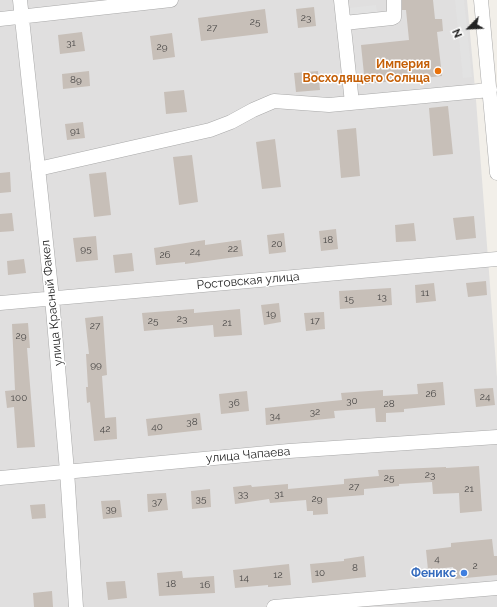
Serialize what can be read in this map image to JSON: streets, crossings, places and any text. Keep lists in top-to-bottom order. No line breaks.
{"streets":{"street":["Ростовская улица","улица Красный Факел","улица Чапаева"]},"crossings":[["Ростовская улица","улица Красный Факел"],["улица Красный Факел","улица Чапаева"]],"places":["Империя Восходящего Солнца","Феникс"],"house_numbers":["23","25","27","31","29","89","91","18","20","95","22","24","26","11","13","15","19","23","25","17","21","27","29","99","26","24","100","30","36","28","32","34","38","40","42","23","25","27","21","33","31","35","29","37","39","4","2","8","10","12","14","18","16"],"north":"bottom left"}
